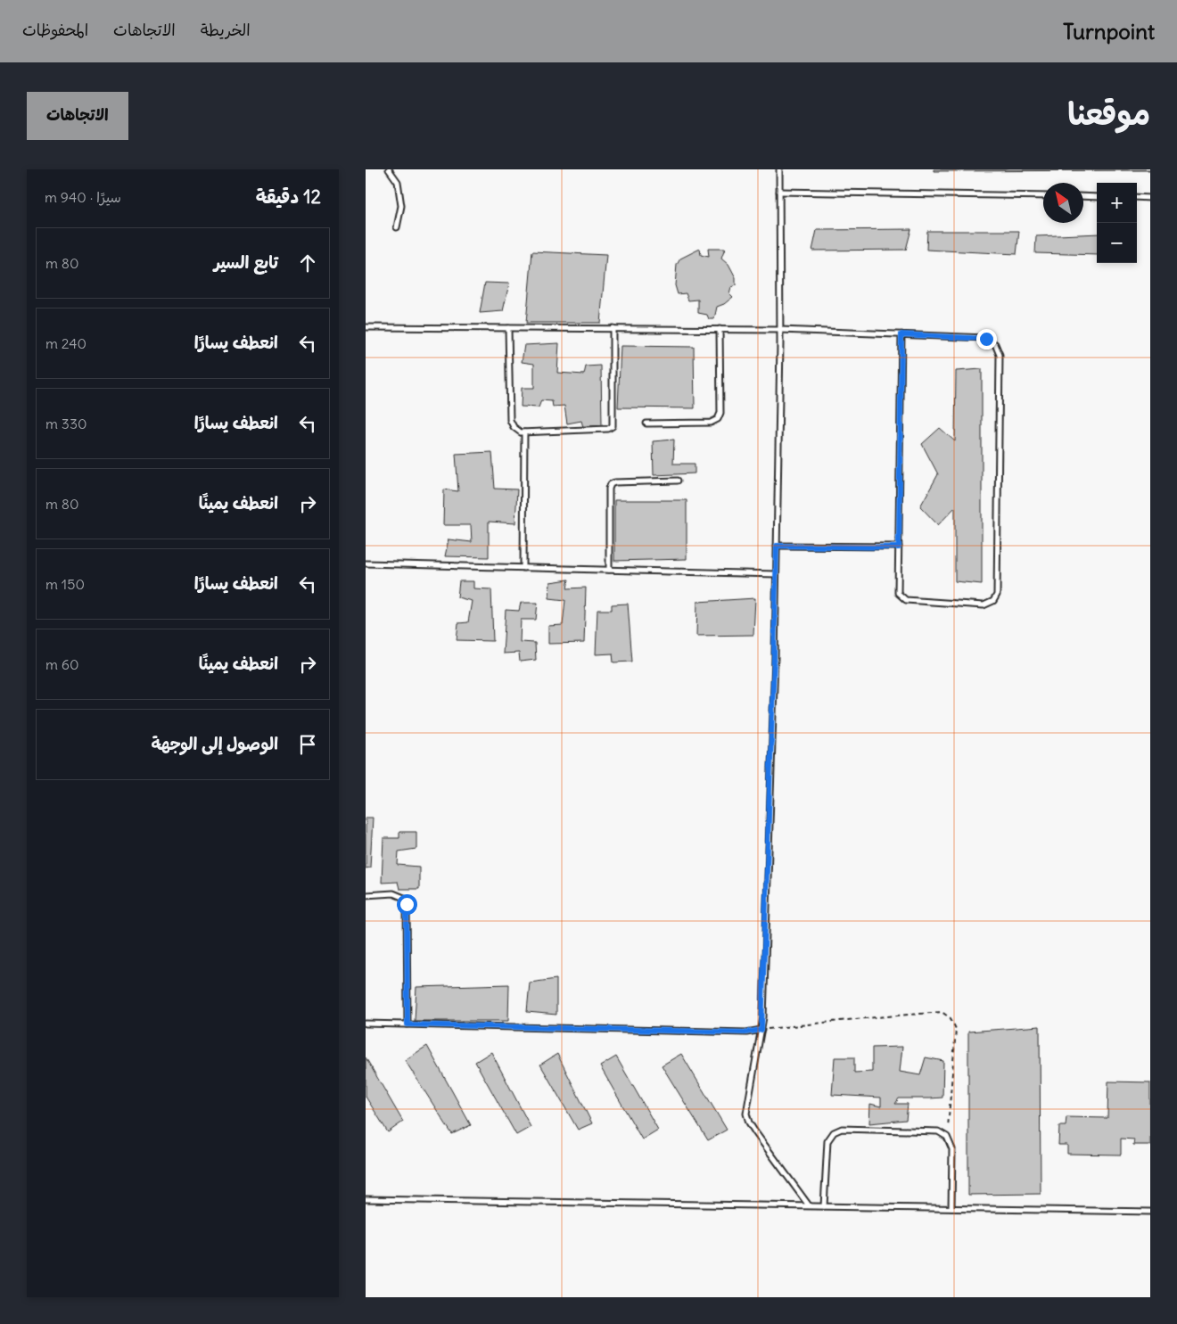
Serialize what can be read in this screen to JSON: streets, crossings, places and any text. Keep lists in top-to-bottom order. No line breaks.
{"north":"top left","page":{"header":"Turnpoint","nav":["الخريطة","الاتجاهات","المحفوظات"],"title":"موقعنا","buttons":"الاتجاهات","heading":["12 دقيقة","سيرًا · 940 m"],"map_buttons":["+","−"],"list":[["تابع السير","80 m"],["انعطف يسارًا","240 m"],["انعطف يسارًا","330 m"],["انعطف يمينًا","80 m"],["انعطف يسارًا","150 m"],["انعطف يمينًا","60 m"],"الوصول إلى الوجهة"]}}
